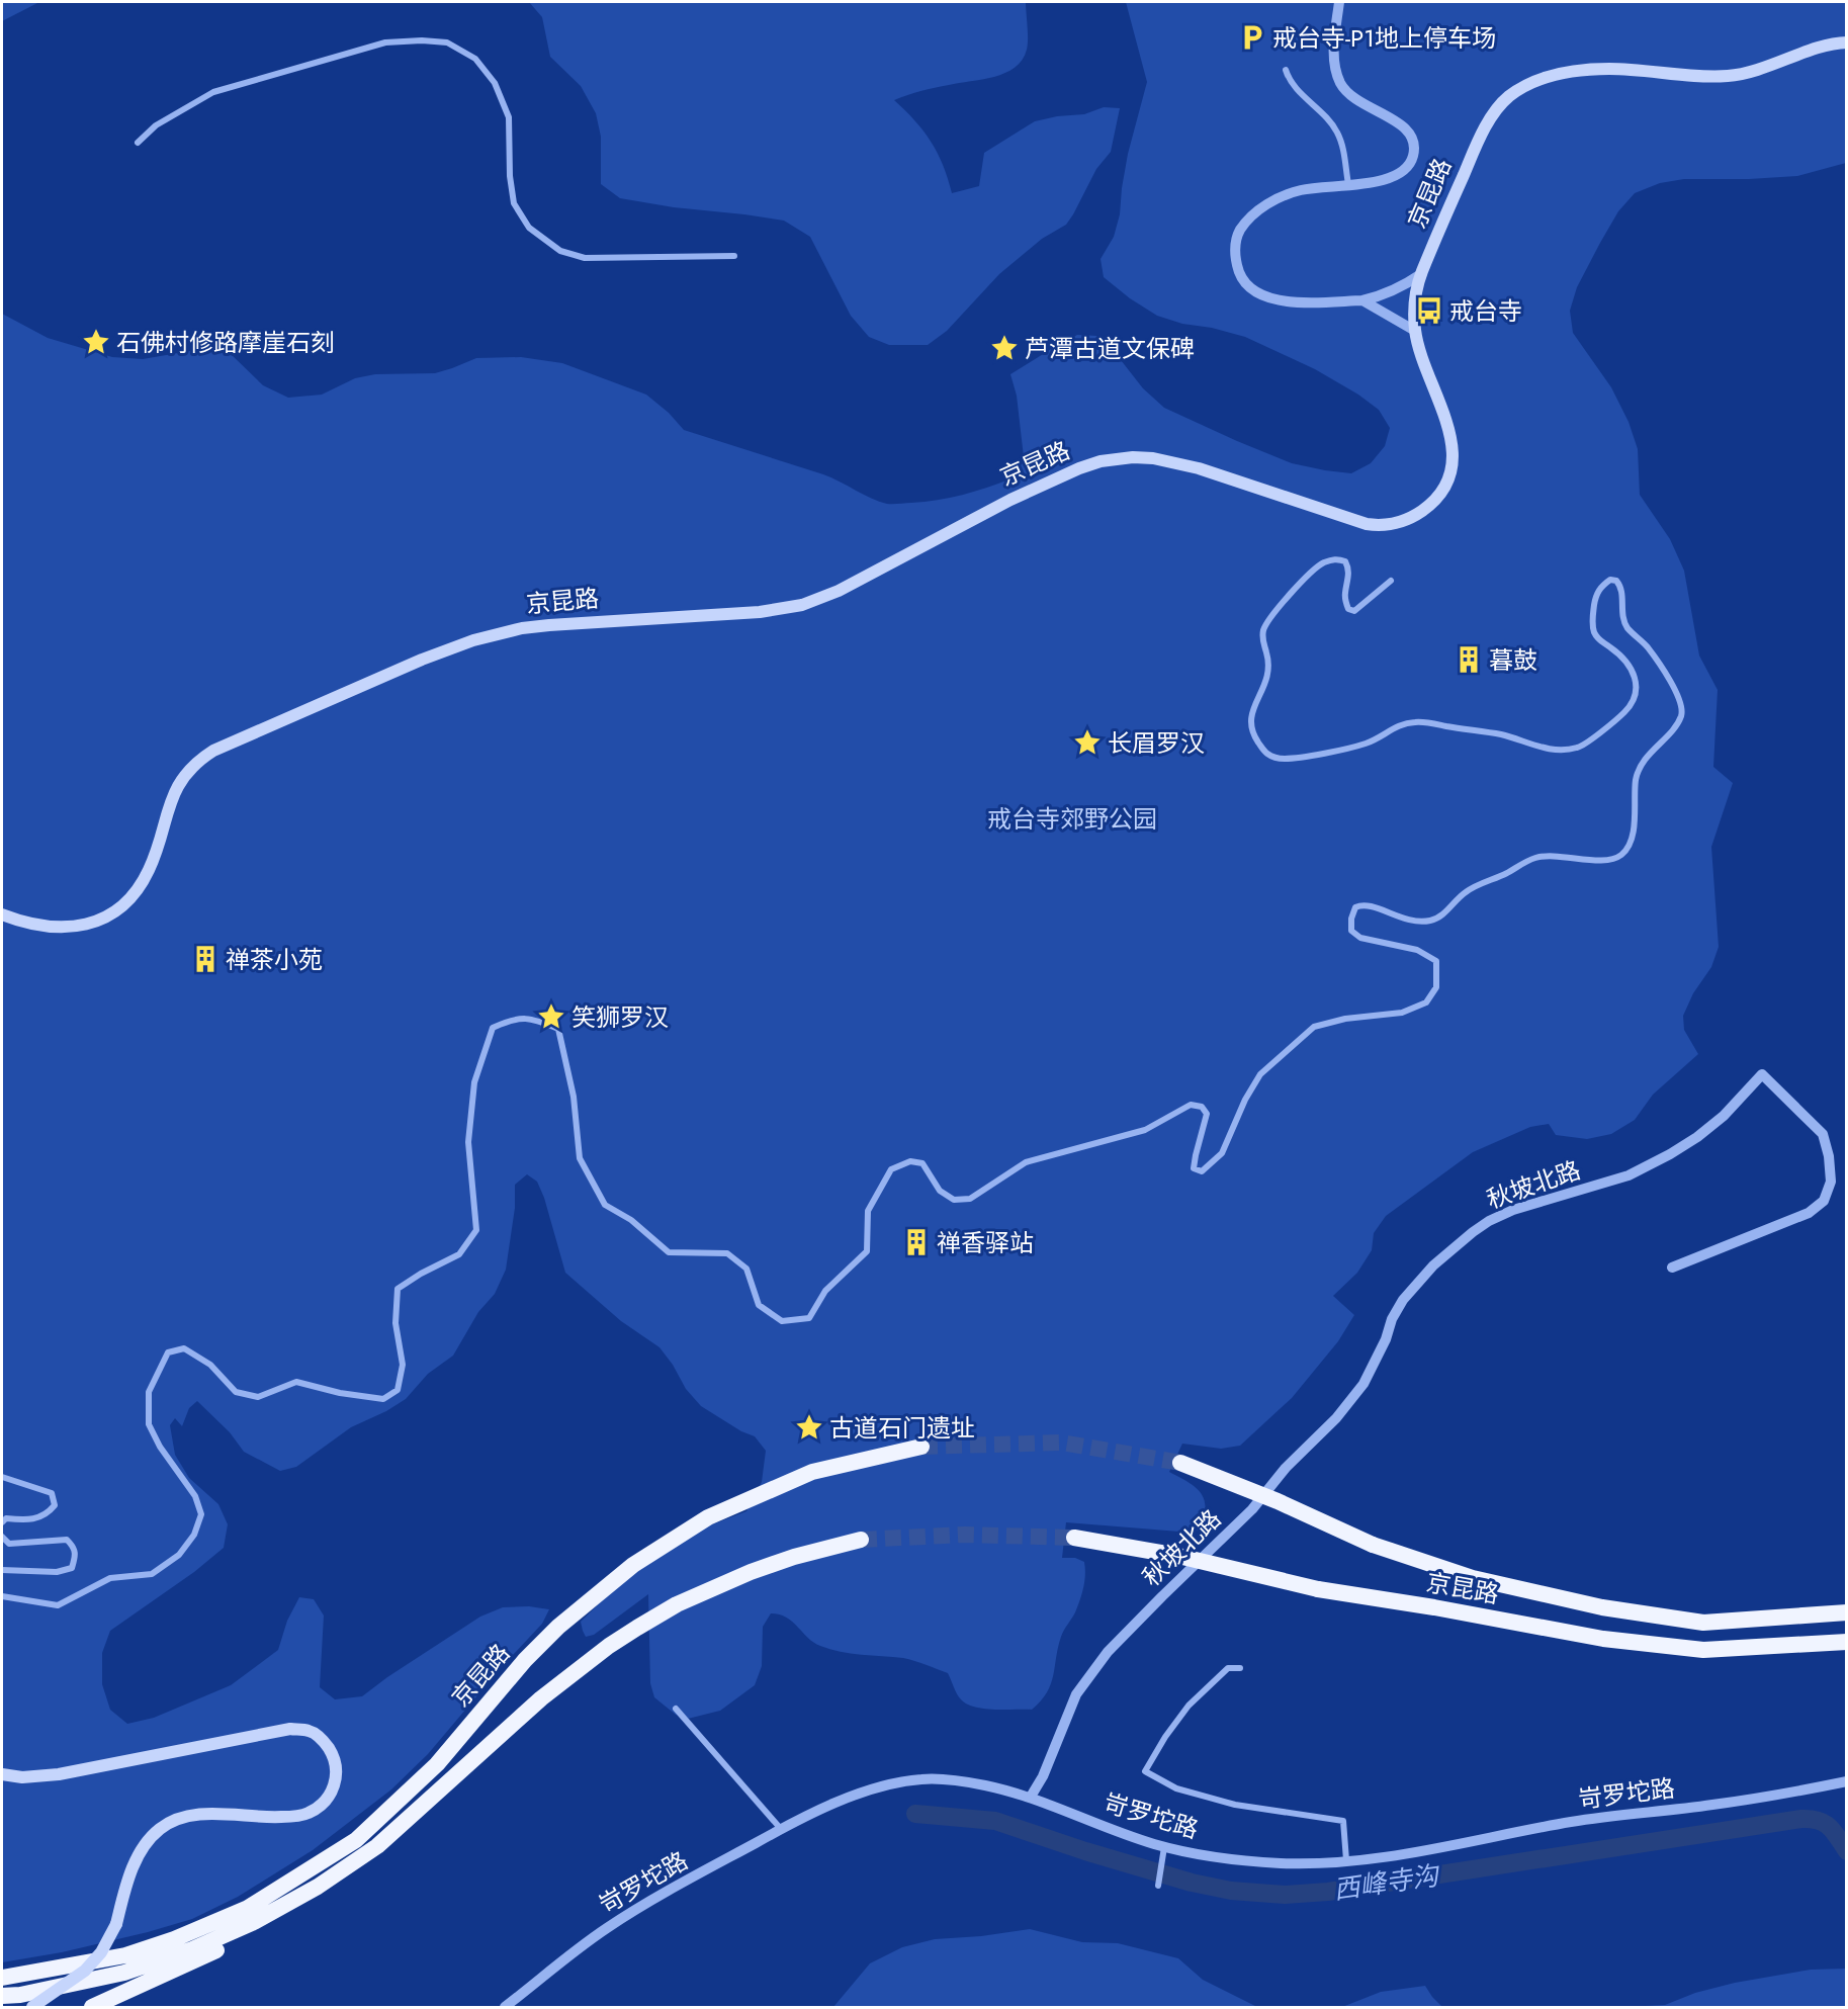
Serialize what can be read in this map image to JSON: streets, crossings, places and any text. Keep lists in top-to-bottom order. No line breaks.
{"streets":{"highway":["京昆路"],"street":["秋坡北路","岢罗坨路"]},"crossings":[["秋坡北路","岢罗坨路"]],"water":["西峰寺沟"],"parks":["戒台寺郊野公园"],"places":{"parking":["戒台寺-P1地上停车场"],"bus stop":["戒台寺"],"place":["石佛村修路摩崖石刻","芦潭古道文保碑","长眉罗汉","笑狮罗汉","古道石门遗址"],"building":["暮鼓","禅茶小苑","禅香驿站"]}}
